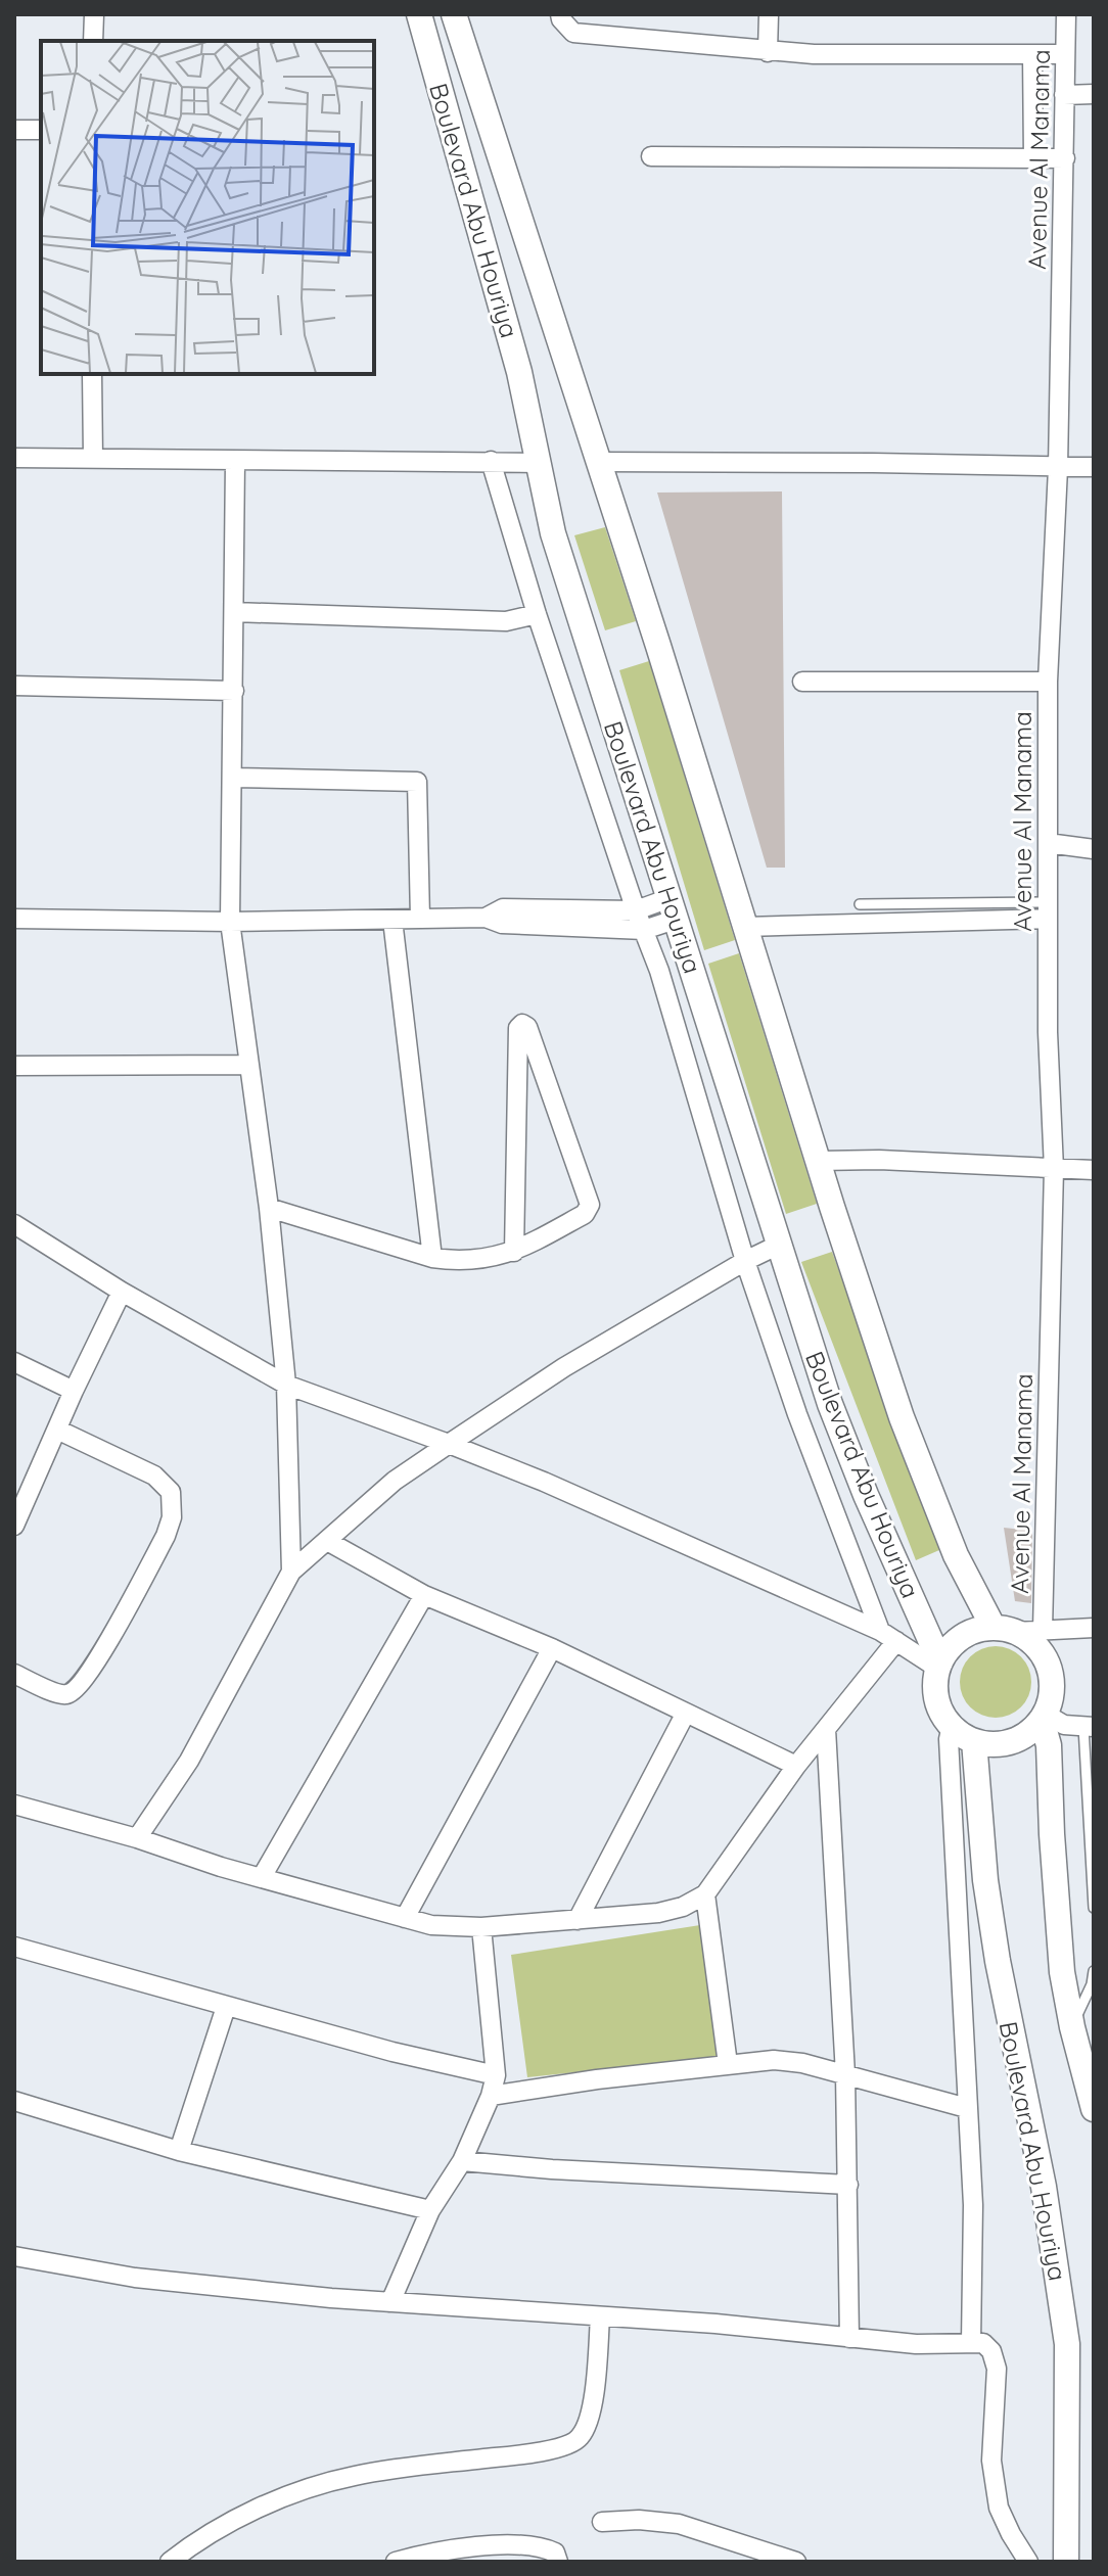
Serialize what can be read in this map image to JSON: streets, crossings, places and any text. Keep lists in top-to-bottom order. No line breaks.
{"streets":{"main road":["Boulevard Abu Houriya"],"street":["Avenue Al Manama"]}}
